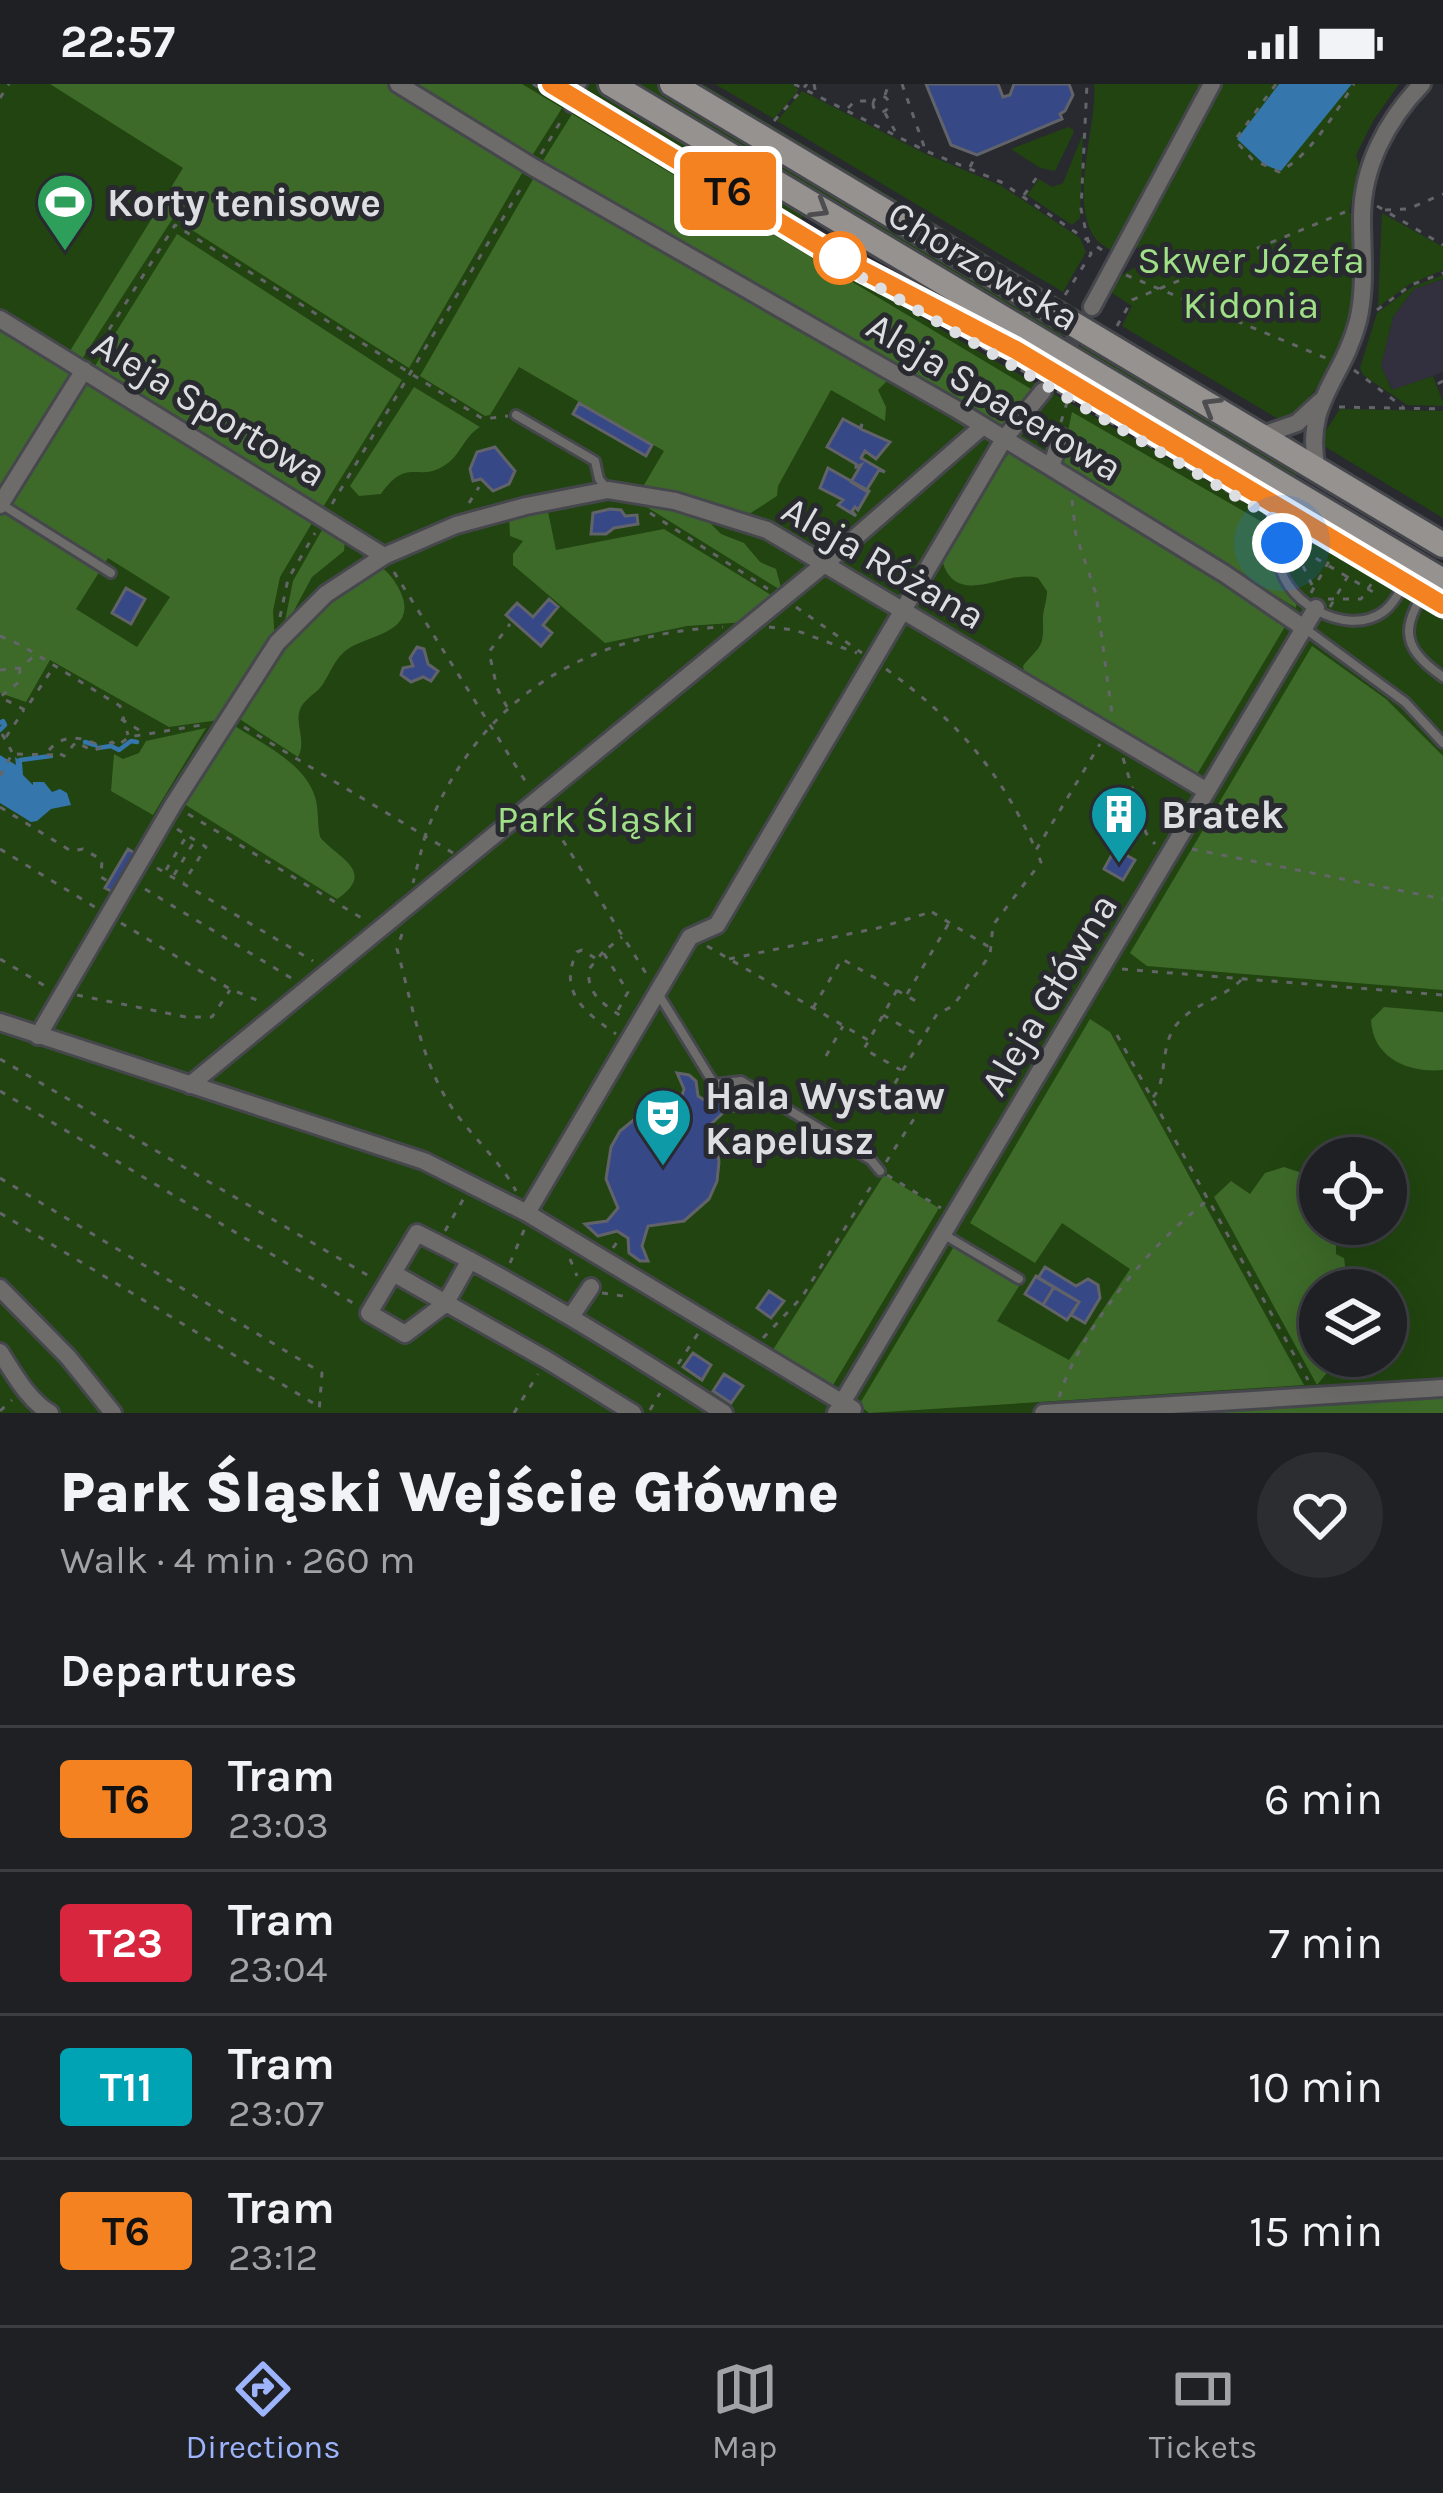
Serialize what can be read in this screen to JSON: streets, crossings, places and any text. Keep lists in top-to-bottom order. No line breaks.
{"streets":{"main road":["Chorzowska"],"street":["Aleja Spacerowa","Aleja Sportowa","Aleja Różana","Aleja Główna"]},"crossings":[["Aleja Spacerowa","Aleja Główna"],["Aleja Sportowa","Aleja Różana"],["Aleja Różana","Aleja Główna"]],"parks":["Skwer Józefa Kidonia","Park Śląski"],"places":{"sports":["Korty tenisowe"],"building":["Bratek"],"theatre":["Hala Wystaw Kapelusz"]},"lines":["tram line T6"],"page":{"status":"22:57","on_map":"T6","heading":[["Park Śląski Wejście Główne","Walk · 4 min · 260 m"],"Departures"],"list":[{"mark":"T6","name":"Tram","note":"23:03","value":"6 min"},{"mark":"T23","name":"Tram","note":"23:04","value":"7 min"},{"mark":"T11","name":"Tram","note":"23:07","value":"10 min"},{"mark":"T6","name":"Tram","note":"23:12","value":"15 min"}],"tabs":["Directions","Map","Tickets"]}}
